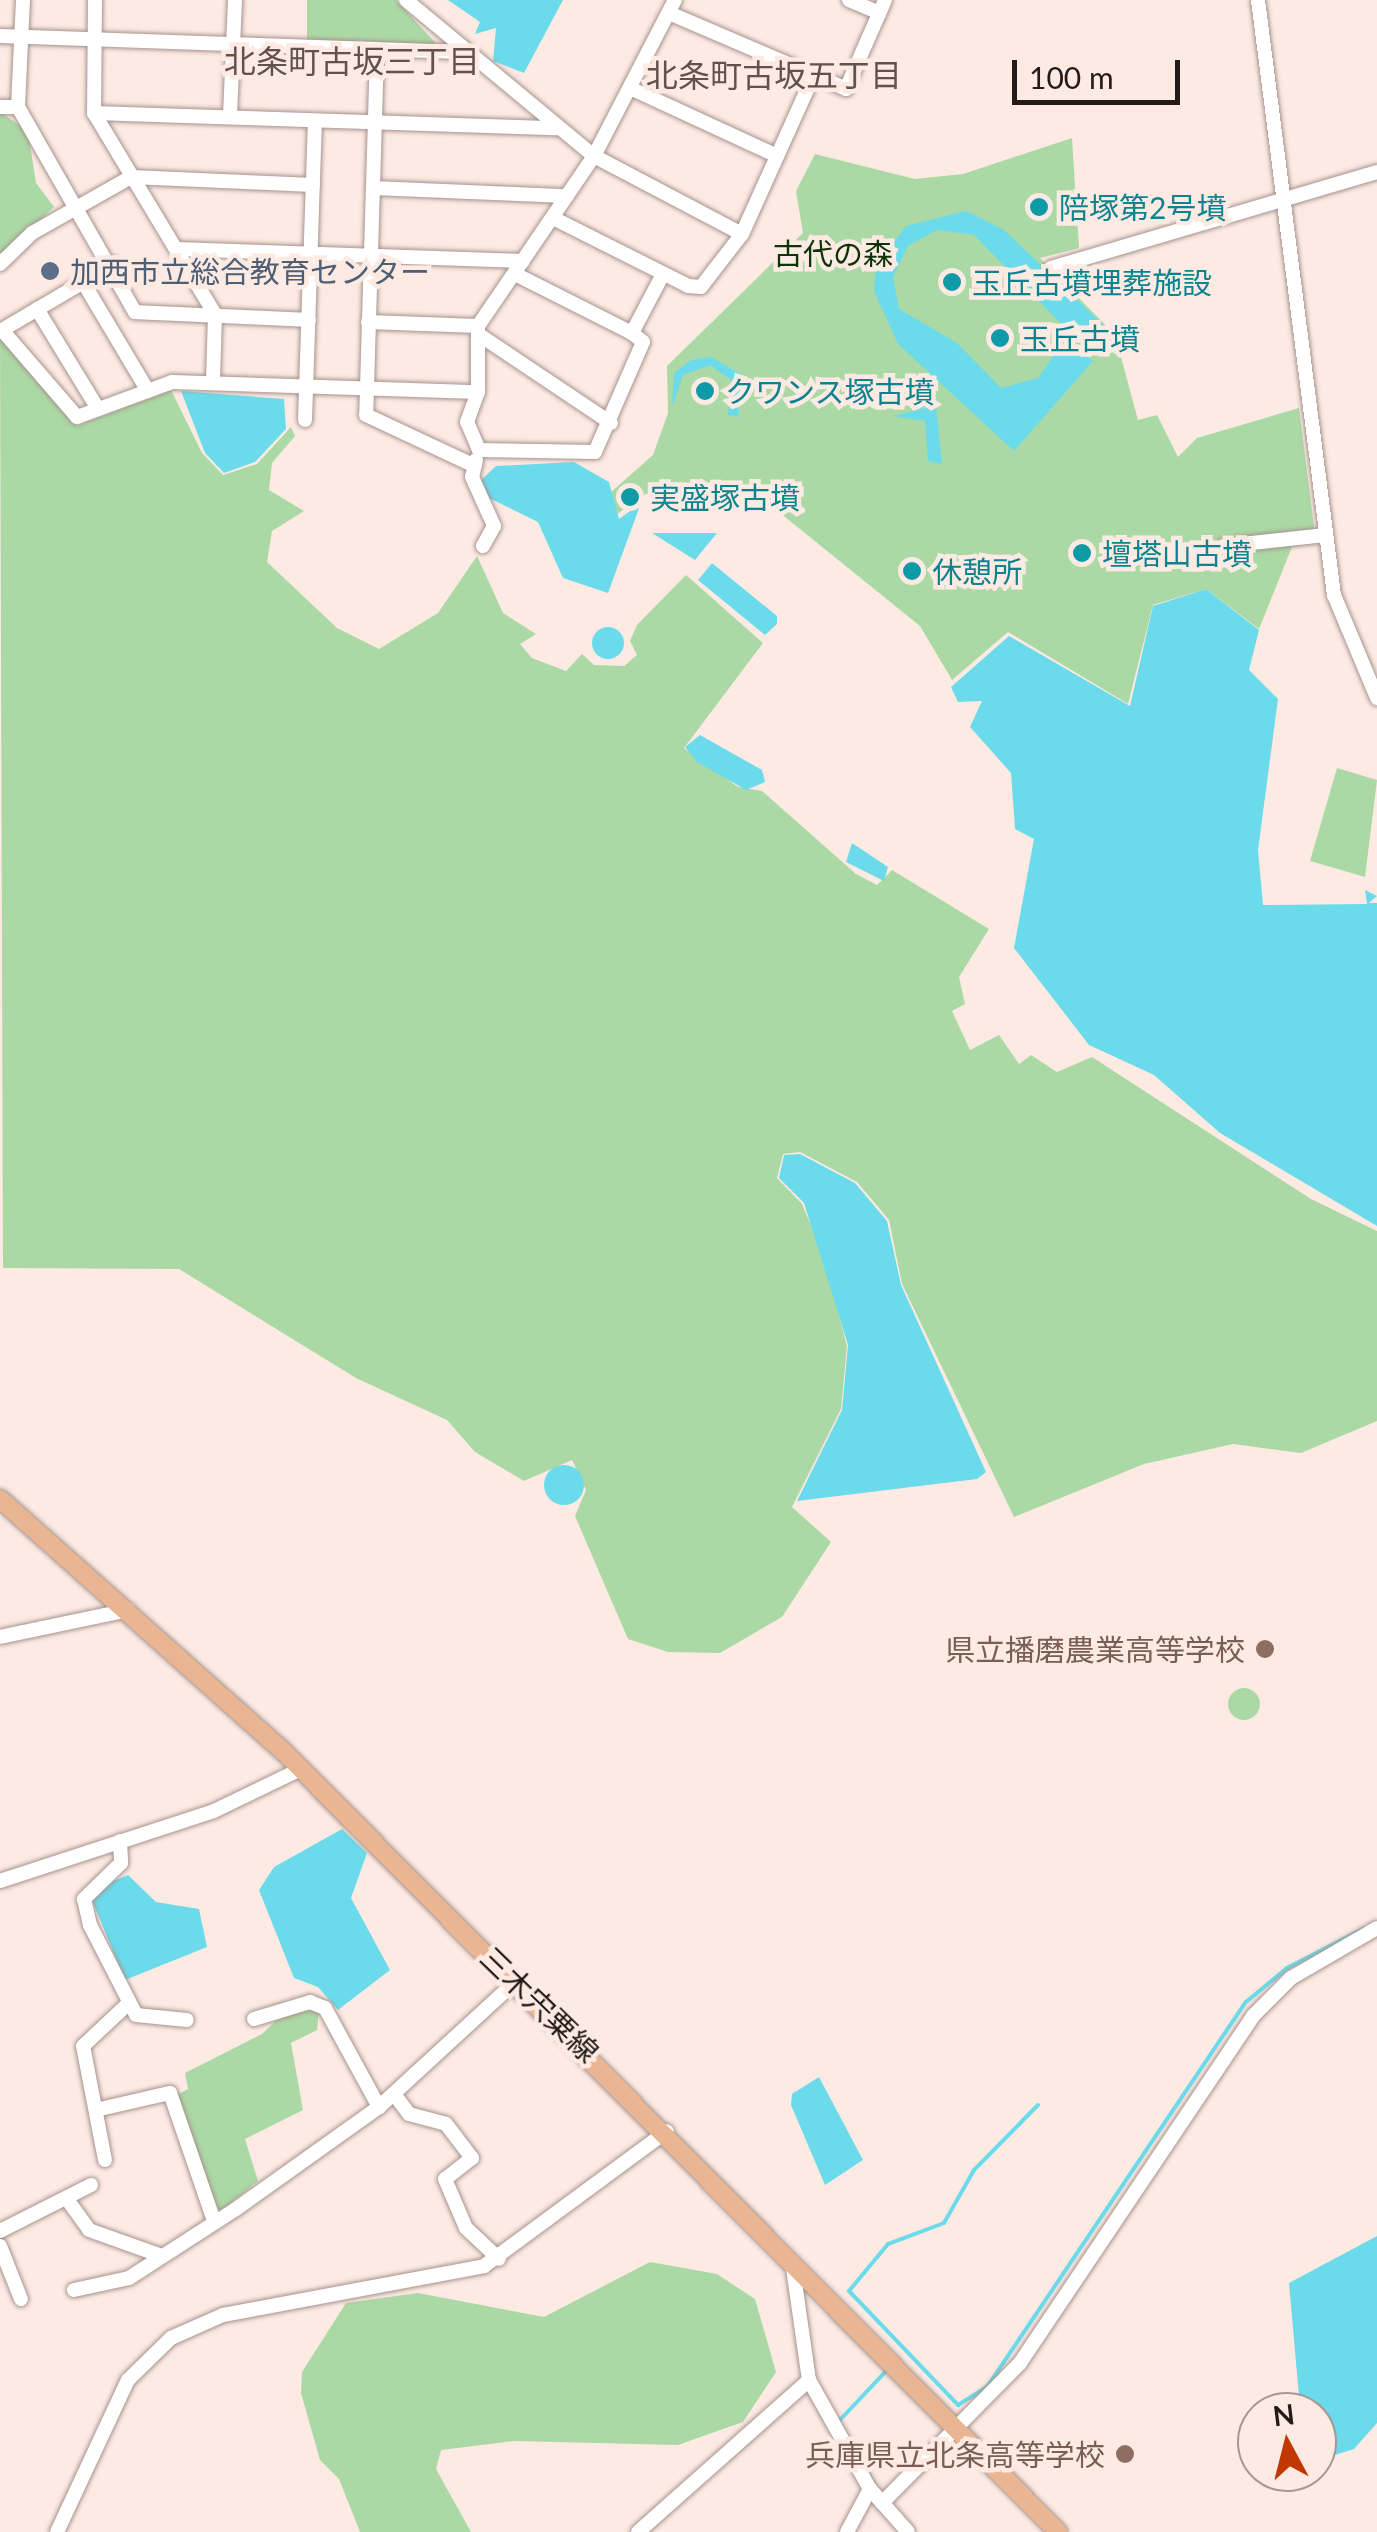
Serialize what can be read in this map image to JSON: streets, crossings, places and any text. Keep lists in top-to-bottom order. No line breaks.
{"streets":{"main road":["三木宍粟線"]},"districts":["北条町古坂三丁目","北条町古坂五丁目"],"parks":["古代の森"],"places":["陪塚第2号墳","加西市立総合教育センター","玉丘古墳埋葬施設","玉丘古墳","クワンス塚古墳","実盛塚古墳","壇塔山古墳","休憩所","県立播磨農業高等学校","兵庫県立北条高等学校"],"scale_bar":"100 m","north":"top"}
